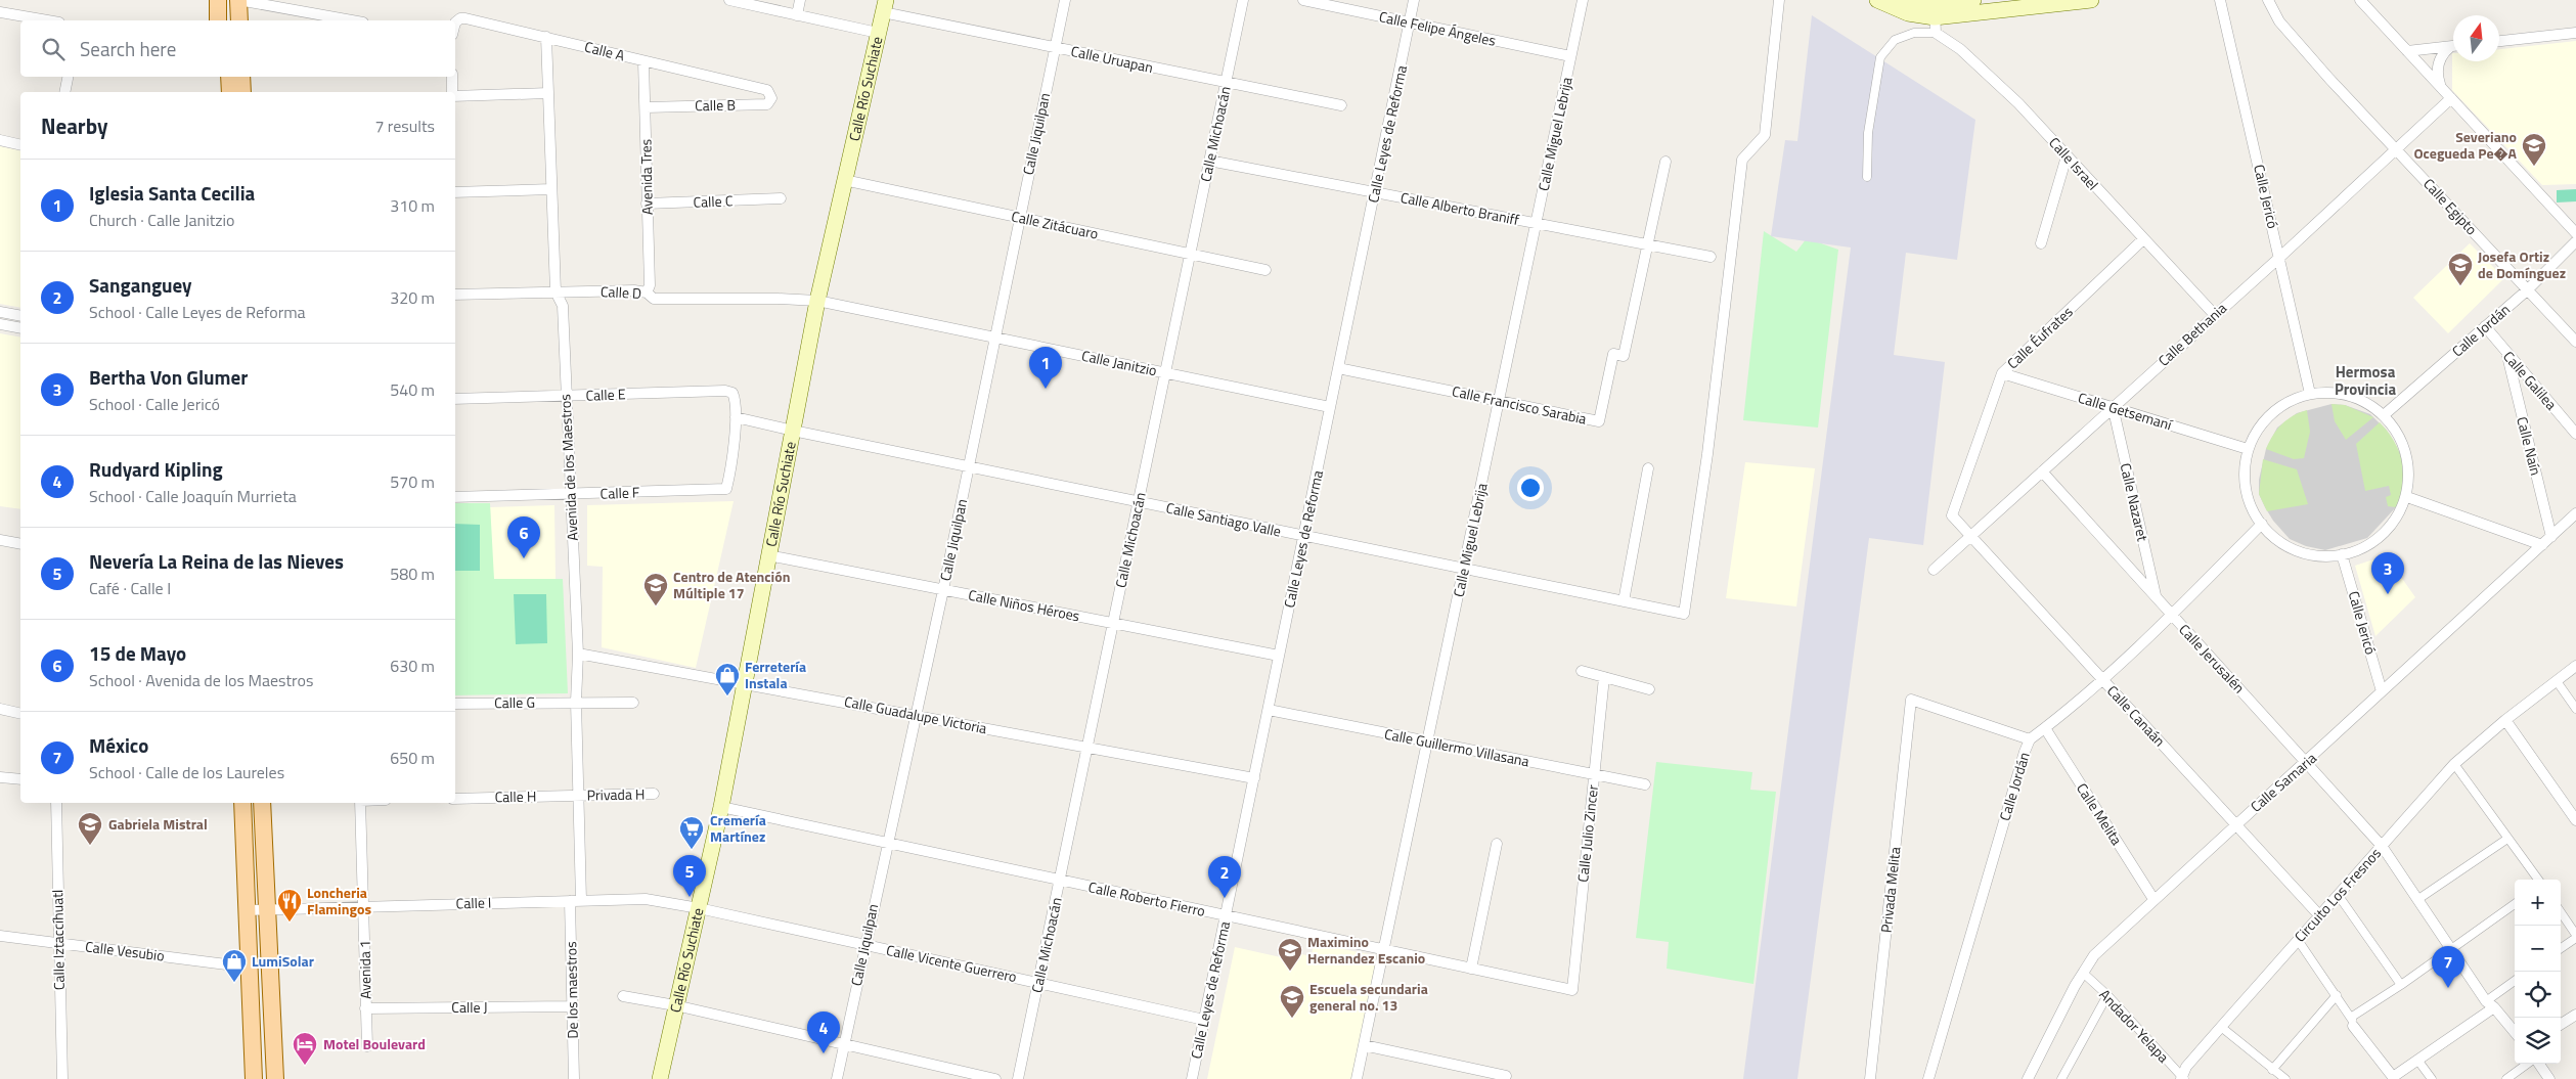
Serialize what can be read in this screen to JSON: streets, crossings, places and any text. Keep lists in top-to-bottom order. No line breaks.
{"streets":{"main road":["Calle Río Suchiate"],"street":["Calle Felipe Ángeles","Calle A","Calle Uruapan","Calle B","Calle Jiquilpan","Calle Michoacán","Calle Leyes de Reforma","Calle Miguel Lebrija","Calle Israel","Avenida Tres","Calle Jericó","Calle C","Calle Egipto","Calle Alberto Braniff","Calle Zitácuaro","Calle D","Calle Jordán","Calle Bethania","Calle Éufrates","Calle Janitzio","Calle Galilea","Calle E","Calle Francisco Sarabia","Calle Getsemaní","Calle Naín","Avenida de los Maestros","Calle F","Calle Nazaret","Calle Santiago Valle","Calle Niños Héroes","Calle Jerusalén","Calle G","Calle Guadalupe Victoria","Calle Canaán","Calle Guillermo Villasana","Calle Samaria","Privada H","Calle H","Calle Melita","Calle Julio Zincer","Privada Melita","Circuito Los Fresnos","Calle Roberto Fierro","Calle I","Calle Iztaccíhuatl","Calle Vesubio","Calle Vicente Guerrero","Avenida 1","De los maestros","Calle J","Andador Yelapa"]},"crossings":[["Calle Felipe Ángeles","Calle Leyes de Reforma"],["Calle Felipe Ángeles","Calle Miguel Lebrija"],["Calle A","Calle B"],["Calle A","Avenida Tres"],["Calle A","Avenida de los Maestros"],["Calle Uruapan","Calle Río Suchiate"],["Calle Uruapan","Calle Jiquilpan"],["Calle Uruapan","Calle Michoacán"],["Calle Río Suchiate","Calle Zitácuaro"],["Calle Río Suchiate","Calle D"],["Calle Río Suchiate","Calle Janitzio"],["Calle Río Suchiate","Calle Santiago Valle"],["Calle Río Suchiate","Calle Niños Héroes"],["Calle Río Suchiate","Calle Guadalupe Victoria"],["Calle Río Suchiate","Calle Roberto Fierro"],["Calle Río Suchiate","Calle I"],["Calle Río Suchiate","Calle Vicente Guerrero"],["Calle B","Avenida Tres"],["Calle Jiquilpan","Calle Zitácuaro"],["Calle Jiquilpan","Calle Janitzio"],["Calle Jiquilpan","Calle Santiago Valle"],["Calle Jiquilpan","Calle Niños Héroes"],["Calle Jiquilpan","Calle Guadalupe Victoria"],["Calle Jiquilpan","Calle Roberto Fierro"],["Calle Jiquilpan","Calle Vicente Guerrero"],["Calle Michoacán","Calle Alberto Braniff"],["Calle Michoacán","Calle Zitácuaro"],["Calle Michoacán","Calle Janitzio"],["Calle Michoacán","Calle Santiago Valle"],["Calle Michoacán","Calle Niños Héroes"],["Calle Michoacán","Calle Guadalupe Victoria"],["Calle Michoacán","Calle Roberto Fierro"],["Calle Michoacán","Calle Vicente Guerrero"],["Calle Leyes de Reforma","Calle Alberto Braniff"],["Calle Leyes de Reforma","Calle Janitzio"],["Calle Leyes de Reforma","Calle Francisco Sarabia"],["Calle Leyes de Reforma","Calle Santiago Valle"],["Calle Leyes de Reforma","Calle Niños Héroes"],["Calle Leyes de Reforma","Calle Guadalupe Victoria"],["Calle Leyes de Reforma","Calle Guillermo Villasana"],["Calle Leyes de Reforma","Calle Roberto Fierro"],["Calle Leyes de Reforma","Calle Vicente Guerrero"],["Calle Miguel Lebrija","Calle Alberto Braniff"],["Calle Miguel Lebrija","Calle Francisco Sarabia"],["Calle Miguel Lebrija","Calle Santiago Valle"],["Calle Miguel Lebrija","Calle Guillermo Villasana"],["Calle Miguel Lebrija","Calle Roberto Fierro"],["Calle Israel","Calle Bethania"],["Calle Israel","Calle Éufrates"],["Avenida Tres","Calle C"],["Avenida Tres","Calle D"],["Calle Jericó","Calle Jordán"],["Calle Jericó","Calle Bethania"],["Calle Jericó","Calle Getsemaní"],["Calle Jericó","Calle Samaria"],["Calle Egipto","Calle Jordán"],["Calle Egipto","Calle Bethania"],["Calle Alberto Braniff","Calle Francisco Sarabia"],["Calle D","Calle Janitzio"],["Calle D","Avenida de los Maestros"],["Calle Jordán","Calle Galilea"],["Calle Jordán","Calle Getsemaní"],["Calle Jordán","Calle Jerusalén"],["Calle Jordán","Calle Canaán"],["Calle Jordán","Calle Melita"],["Calle Jordán","Privada Melita"],["Calle Bethania","Calle Getsemaní"],["Calle Bethania","Calle Nazaret"],["Calle Bethania","Calle Jerusalén"],["Calle Bethania","Calle Canaán"],["Calle Éufrates","Calle Getsemaní"],["Calle Éufrates","Calle Canaán"],["Calle Galilea","Calle Naín"],["Calle E","Avenida de los Maestros"],["Calle E","Calle F"],["Calle Getsemaní","Calle Nazaret"],["Calle Naín","Calle Samaria"],["Avenida de los Maestros","Calle F"],["Avenida de los Maestros","Calle G"],["Avenida de los Maestros","Calle Guadalupe Victoria"],["Avenida de los Maestros","Privada H"],["Avenida de los Maestros","Calle H"],["Avenida de los Maestros","Calle I"],["Avenida de los Maestros","De los maestros"],["Calle Nazaret","Calle Jerusalén"],["Calle Jerusalén","Calle Samaria"],["Calle Jerusalén","Circuito Los Fresnos"],["Calle Canaán","Calle Samaria"],["Calle Canaán","Circuito Los Fresnos"],["Calle Guillermo Villasana","Calle Julio Zincer"],["Calle Samaria","Calle Melita"],["Calle Samaria","Andador Yelapa"],["Privada H","Calle H"],["Calle Julio Zincer","Calle Roberto Fierro"],["Circuito Los Fresnos","Andador Yelapa"],["Calle I","Calle Vicente Guerrero"],["Calle I","Avenida 1"],["Calle I","De los maestros"],["Calle Iztaccíhuatl","Calle Vesubio"],["Avenida 1","Calle J"],["De los maestros","Calle J"]],"districts":["Hermosa Provincia"],"places":{"school or university":["Severiano Ocegueda Pe�A","Josefa Ortiz de Domínguez","Centro de Atención Múltiple 17","Gabriela Mistral","Maximino Hernandez Escanio","Escuela secundaria general no. 13"],"shop":["Ferretería Instala","LumiSolar"],"supermarket":["Cremería Martínez"],"restaurant":["Loncheria Flamingos"],"hotel":["Motel Boulevard"]},"north":"top","page":{"search":"Search here","heading":["Nearby","7 results"],"list":[{"mark":"1","name":"Iglesia Santa Cecilia","note":"Church · Calle Janitzio","value":"310 m"},{"mark":"2","name":"Sanganguey","note":"School · Calle Leyes de Reforma","value":"320 m"},{"mark":"3","name":"Bertha Von Glumer","note":"School · Calle Jericó","value":"540 m"},{"mark":"4","name":"Rudyard Kipling","note":"School · Calle Joaquín Murrieta","value":"570 m"},{"mark":"5","name":"Nevería La Reina de las Nieves","note":"Café · Calle I","value":"580 m"},{"mark":"6","name":"15 de Mayo","note":"School · Avenida de los Maestros","value":"630 m"},{"mark":"7","name":"México","note":"School · Calle de los Laureles","value":"650 m"}],"pins":["1","6","3","5","2","7","4"],"map_buttons":["+","−"]}}
